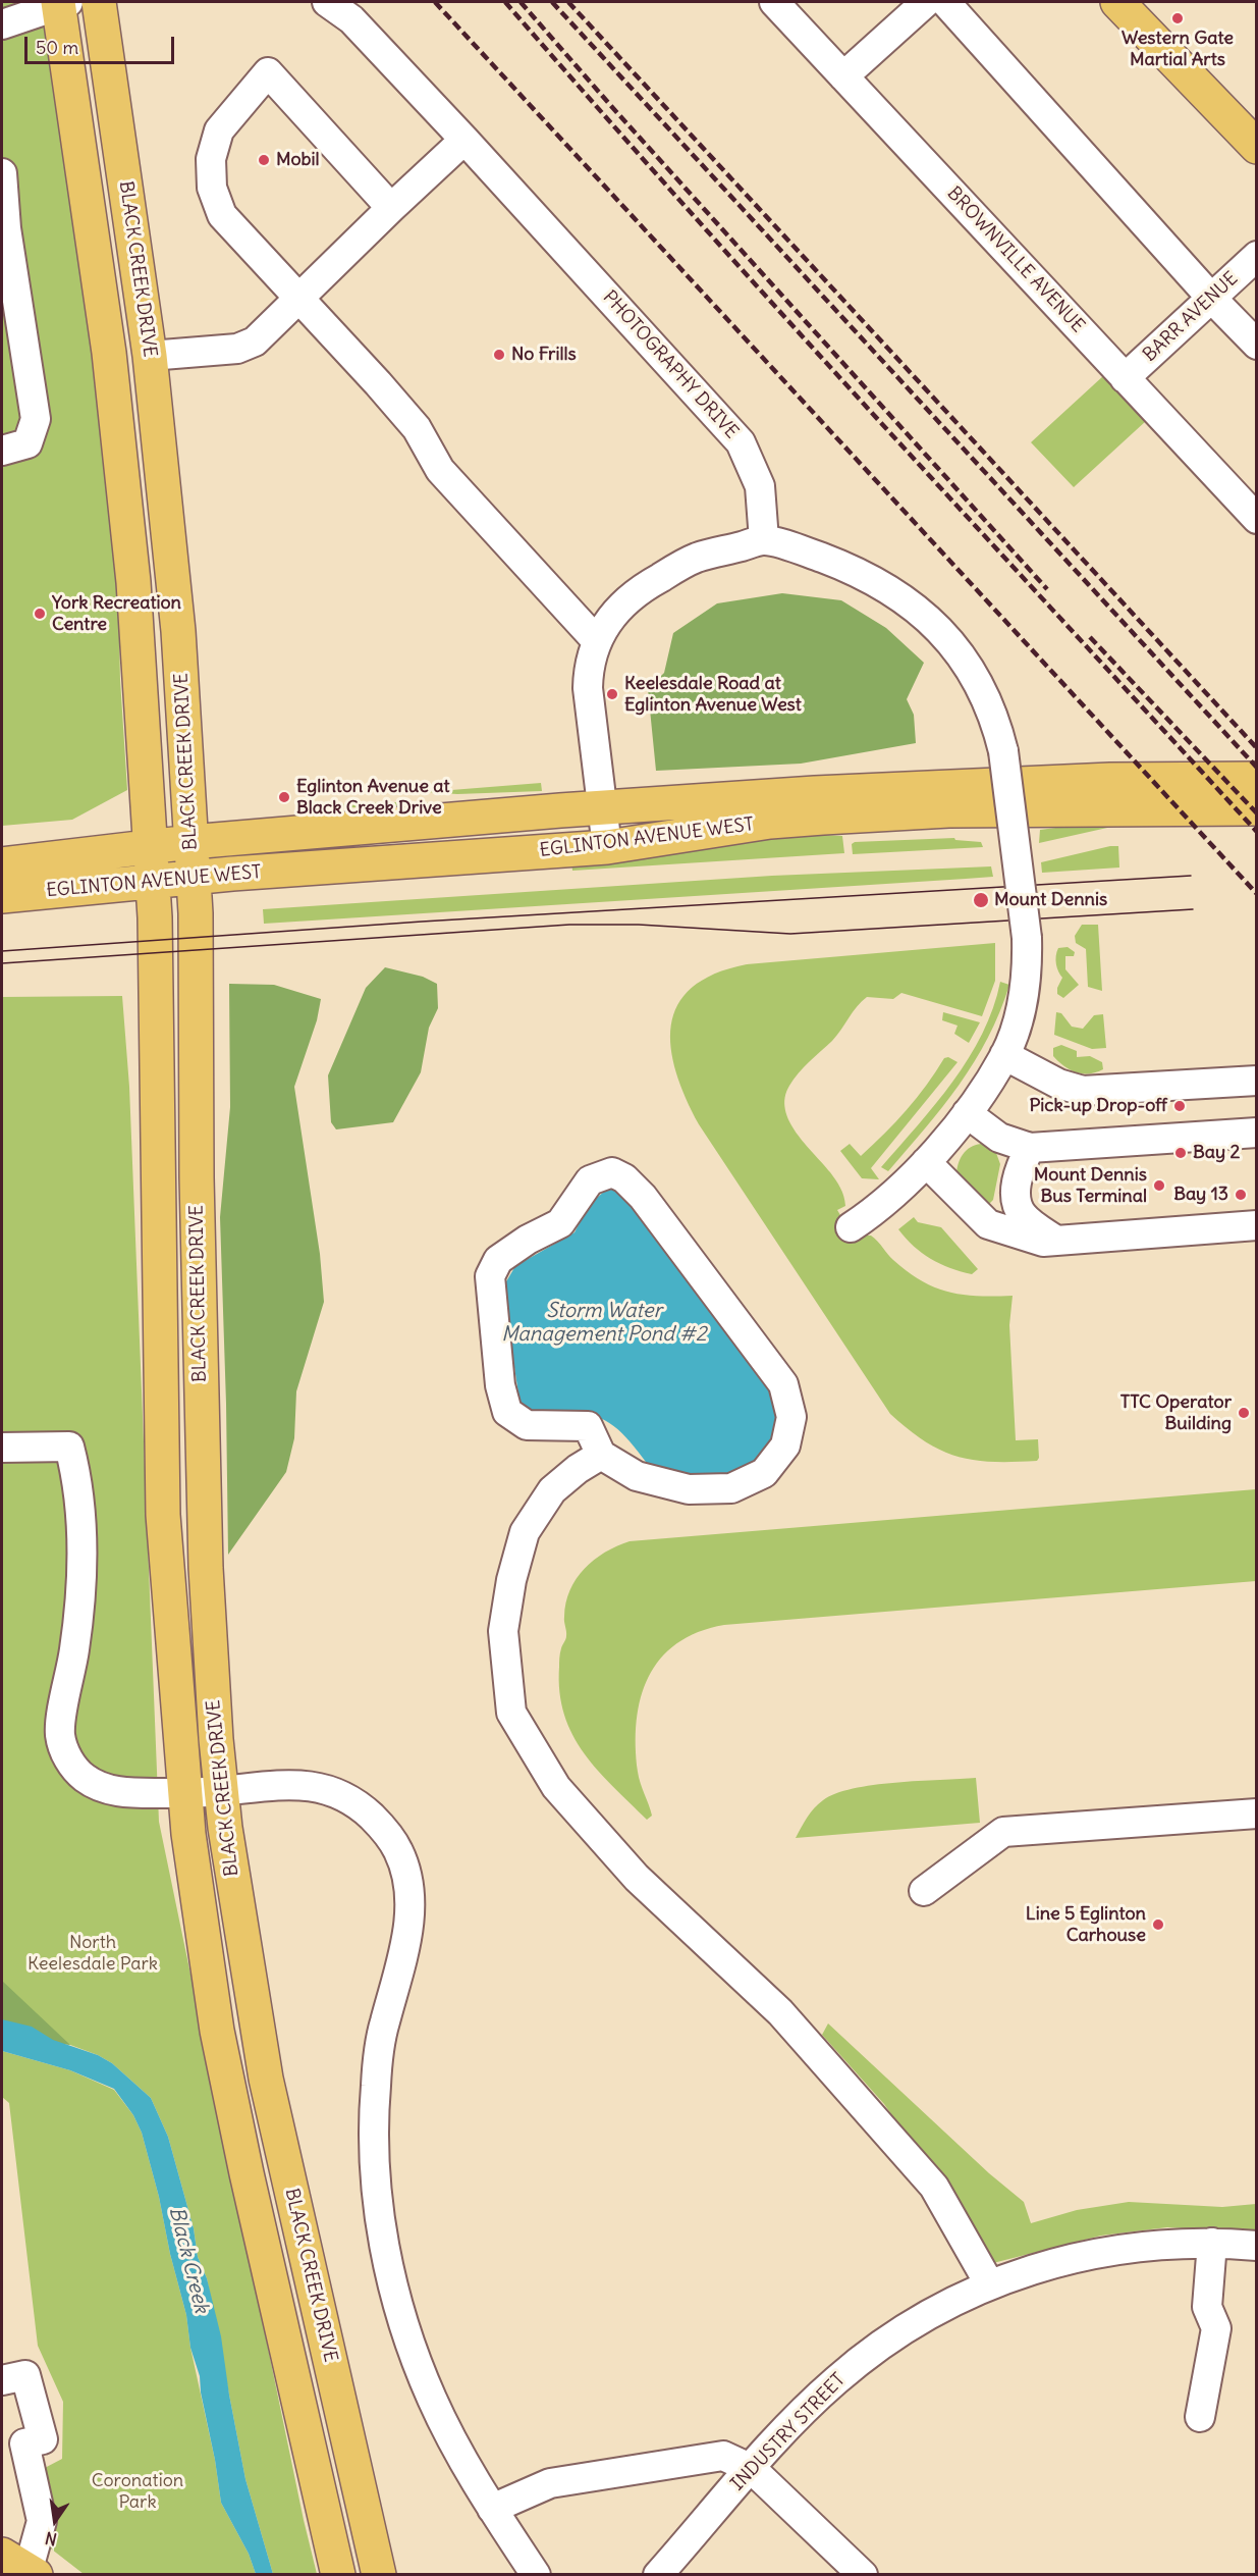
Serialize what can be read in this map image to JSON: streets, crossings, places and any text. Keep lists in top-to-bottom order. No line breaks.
{"streets":{"main road":["BLACK CREEK DRIVE","EGLINTON AVENUE WEST"],"street":["BROWNVILLE AVENUE","BARR AVENUE","PHOTOGRAPHY DRIVE","INDUSTRY STREET"]},"crossings":[["BROWNVILLE AVENUE","BARR AVENUE"],["BLACK CREEK DRIVE","EGLINTON AVENUE WEST"]],"water":["Storm Water Management Pond #2","Black Creek"],"parks":["North Keelesdale Park","Coronation Park"],"places":["Western Gate Martial Arts","Mobil","No Frills","York Recreation Centre","Keelesdale Road at Eglinton Avenue West","Eglinton Avenue at Black Creek Drive","Mount Dennis","Pick-up Drop-off","Bay 2","Mount Dennis Bus Terminal","Bay 13","TTC Operator Building","Line 5 Eglinton Carhouse"],"scale_bar":"50 m","north":"bottom"}
